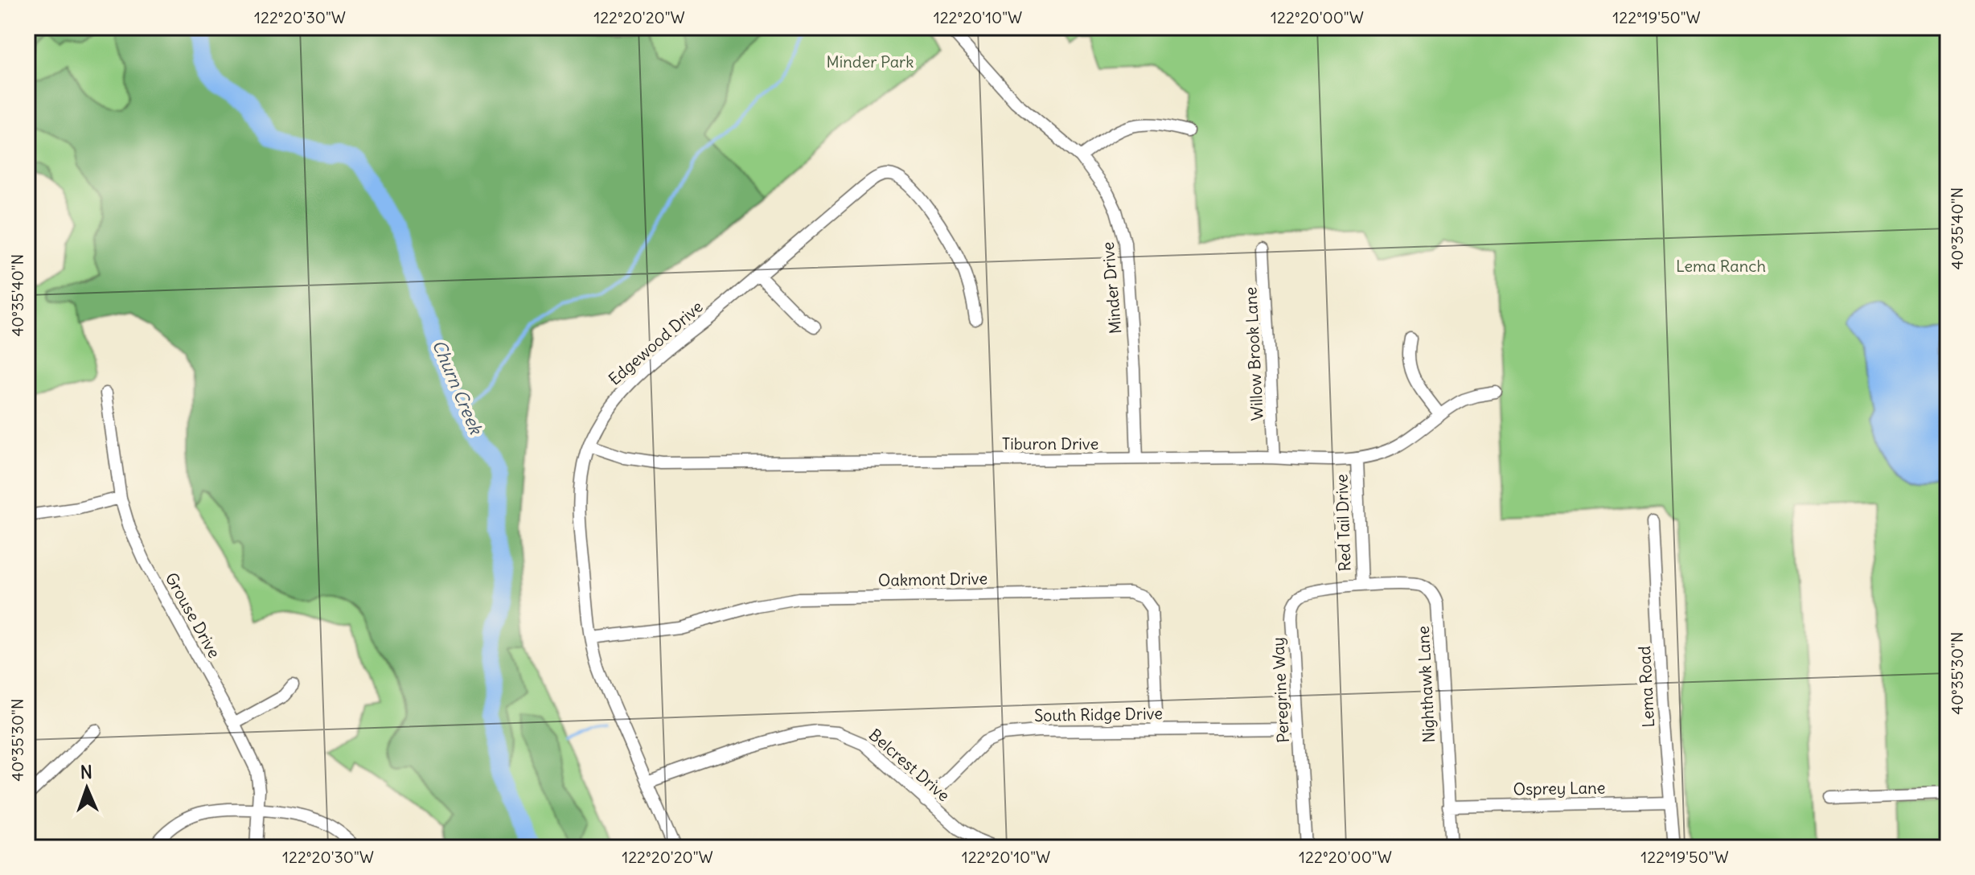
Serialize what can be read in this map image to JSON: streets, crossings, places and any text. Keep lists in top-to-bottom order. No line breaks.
{"streets":{"street":["Minder Drive","Edgewood Drive","Willow Brook Lane","Tiburon Drive","Red Tail Drive","Oakmont Drive","Grouse Drive","Nighthawk Lane","Lema Road","Peregrine Way","South Ridge Drive","Belcrest Drive","Osprey Lane"]},"crossings":[["Minder Drive","Tiburon Drive"],["Edgewood Drive","Tiburon Drive"],["Edgewood Drive","Oakmont Drive"],["Edgewood Drive","Belcrest Drive"],["Willow Brook Lane","Tiburon Drive"],["Tiburon Drive","Red Tail Drive"],["Red Tail Drive","Nighthawk Lane"],["Red Tail Drive","Peregrine Way"],["Oakmont Drive","South Ridge Drive"],["Nighthawk Lane","Peregrine Way"],["Nighthawk Lane","Osprey Lane"],["Lema Road","Osprey Lane"],["Peregrine Way","South Ridge Drive"],["South Ridge Drive","Belcrest Drive"]],"water":["Churn Creek"],"parks":["Minder Park","Lema Ranch"],"north":"top","coordinates":["122°20'30\"W","122°20'20\"W","122°20'10\"W","122°20'00\"W","122°19'50\"W","40°35'40\"N","40°35'30\"N"]}
